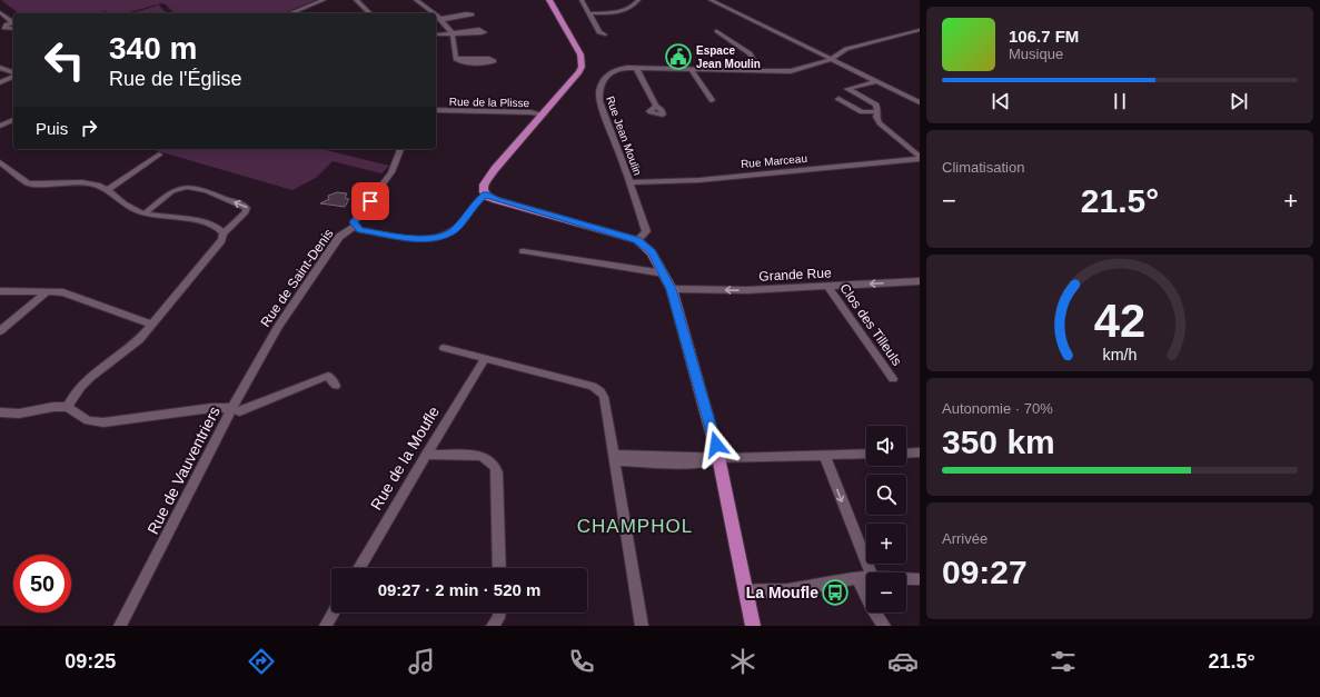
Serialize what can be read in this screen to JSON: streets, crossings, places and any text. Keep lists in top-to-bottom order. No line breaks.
{"streets":{"street":["Rue de la Plisse","Rue Jean Moulin","Rue Marceau","Grande Rue","Rue de Saint-Denis","Clos des Tilleuls","Rue de la Moufle","Rue de Vauventriers"]},"crossings":[["Rue Jean Moulin","Rue Marceau"],["Grande Rue","Clos des Tilleuls"],["Rue de Saint-Denis","Rue de Vauventriers"]],"one_way":["Grande Rue"],"districts":["CHAMPHOL"],"places":{"public building":["Espace Jean Moulin"],"bus stop":["La Moufle"]},"page":{"turn":["340 m","Rue de l'Église"],"song":["106.7 FM","Musique"],"then":"Puis","tile":["Climatisation",["Autonomie · 70%","350 km"],["Arrivée","09:27"]],"heat":["−","21.5°","+"],"map_buttons":["+","−"],"limit":"50","trip":"09:27 · 2 min · 520 m","tabs":["09:25","21.5°"],"gauge":["42","km/h"]}}
